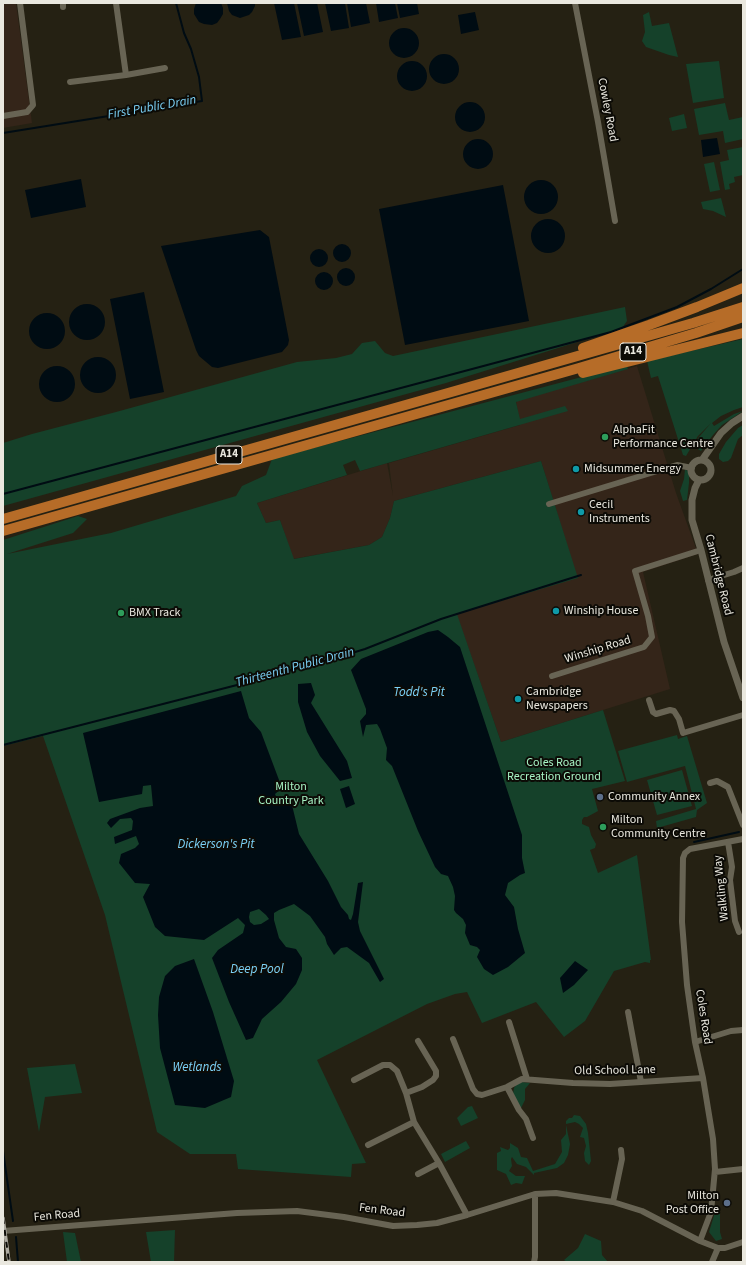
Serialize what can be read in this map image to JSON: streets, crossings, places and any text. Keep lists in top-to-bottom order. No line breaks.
{"streets":{"highway":["A14"],"street":["Cowley Road","Cambridge Road","Winship Road","Walkling Way","Coles Road","Old School Lane","Fen Road"]},"crossings":[["Cambridge Road","Winship Road"],["Walkling Way","Coles Road"],["Coles Road","Old School Lane"],["Coles Road","Fen Road"]],"water":["First Public Drain","Thirteenth Public Drain","Todd's Pit","Dickerson's Pit","Deep Pool","Wetlands"],"parks":["Coles Road Recreation Ground","Milton Country Park"],"places":["AlphaFit Performance Centre","Midsummer Energy","Cecil Instruments","Winship House","BMX Track","Cambridge Newspapers","Community Annex","Milton Community Centre","Milton Post Office"]}
